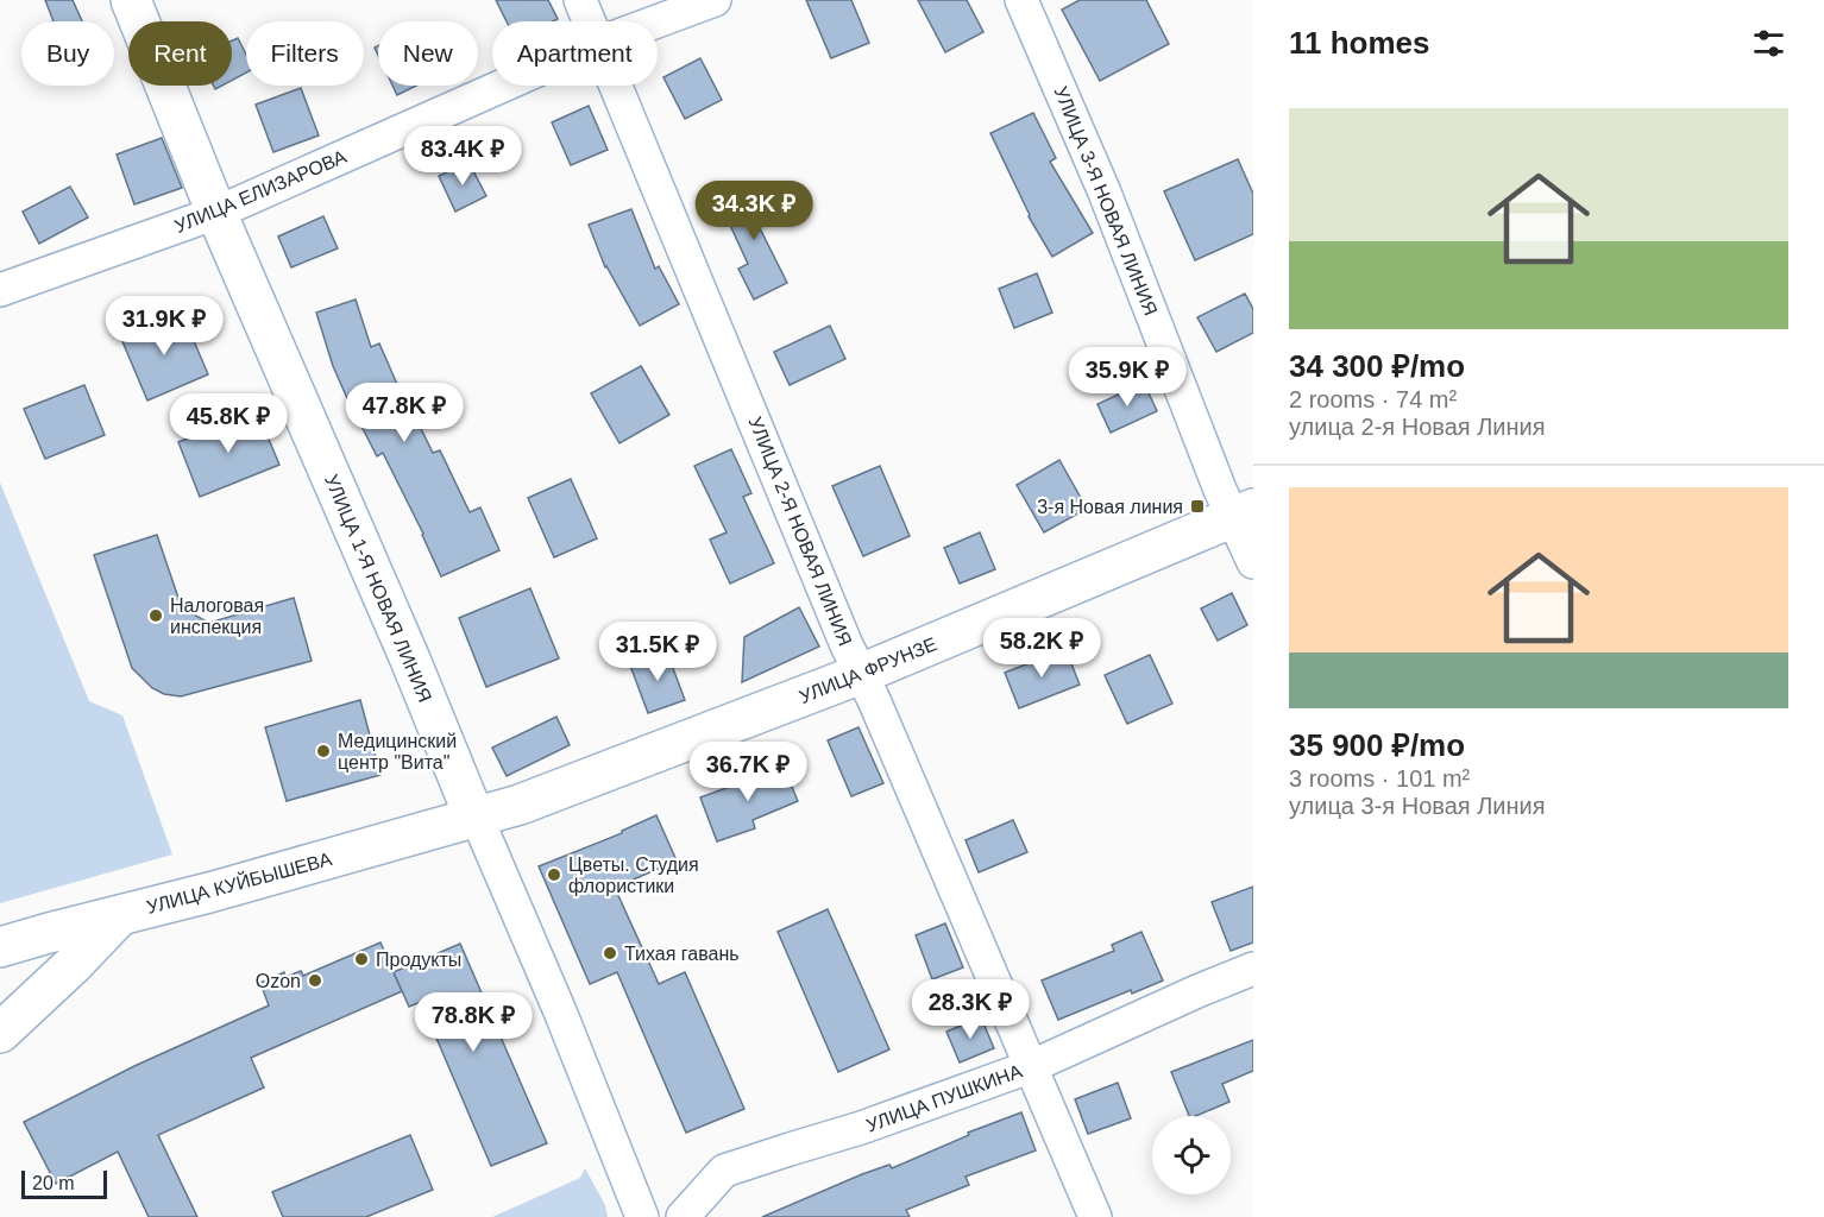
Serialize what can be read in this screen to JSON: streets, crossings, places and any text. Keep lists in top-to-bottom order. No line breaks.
{"streets":{"main road":["УЛИЦА 1-Я НОВАЯ ЛИНИЯ","УЛИЦА ФРУНЗЕ","УЛИЦА КУЙБЫШЕВА"],"street":["УЛИЦА ЕЛИЗАРОВА","УЛИЦА 3-Я НОВАЯ ЛИНИЯ","УЛИЦА 2-Я НОВАЯ ЛИНИЯ","УЛИЦА ПУШКИНА"]},"crossings":[["УЛИЦА ЕЛИЗАРОВА","УЛИЦА 1-Я НОВАЯ ЛИНИЯ"],["УЛИЦА 3-Я НОВАЯ ЛИНИЯ","УЛИЦА ФРУНЗЕ"],["УЛИЦА 2-Я НОВАЯ ЛИНИЯ","УЛИЦА ФРУНЗЕ"],["УЛИЦА 2-Я НОВАЯ ЛИНИЯ","УЛИЦА ПУШКИНА"],["УЛИЦА 1-Я НОВАЯ ЛИНИЯ","УЛИЦА ФРУНЗЕ"],["УЛИЦА 1-Я НОВАЯ ЛИНИЯ","УЛИЦА КУЙБЫШЕВА"],["УЛИЦА ФРУНЗЕ","УЛИЦА КУЙБЫШЕВА"]],"places":{"transit":["3-я Новая линия"],"other":["Налоговая инспекция","Медицинский центр \"Вита\"","Цветы. Студия флористики","Тихая гавань","Продукты","Ozon"]},"scale_bar":"20 m","page":{"heading":"11 homes","chip":["Buy","Rent","Filters","New","Apartment"],"list":[{"name":"34 300 ₽/mo","note":"2 rooms · 74 m² · улица 2-я Новая Линия"},{"name":"35 900 ₽/mo","note":"3 rooms · 101 m² · улица 3-я Новая Линия"}],"price":["83.4K ₽","34.3K ₽","31.9K ₽","35.9K ₽","47.8K ₽","45.8K ₽","58.2K ₽","31.5K ₽","36.7K ₽","28.3K ₽","78.8K ₽"],"scale":"20 m"}}
